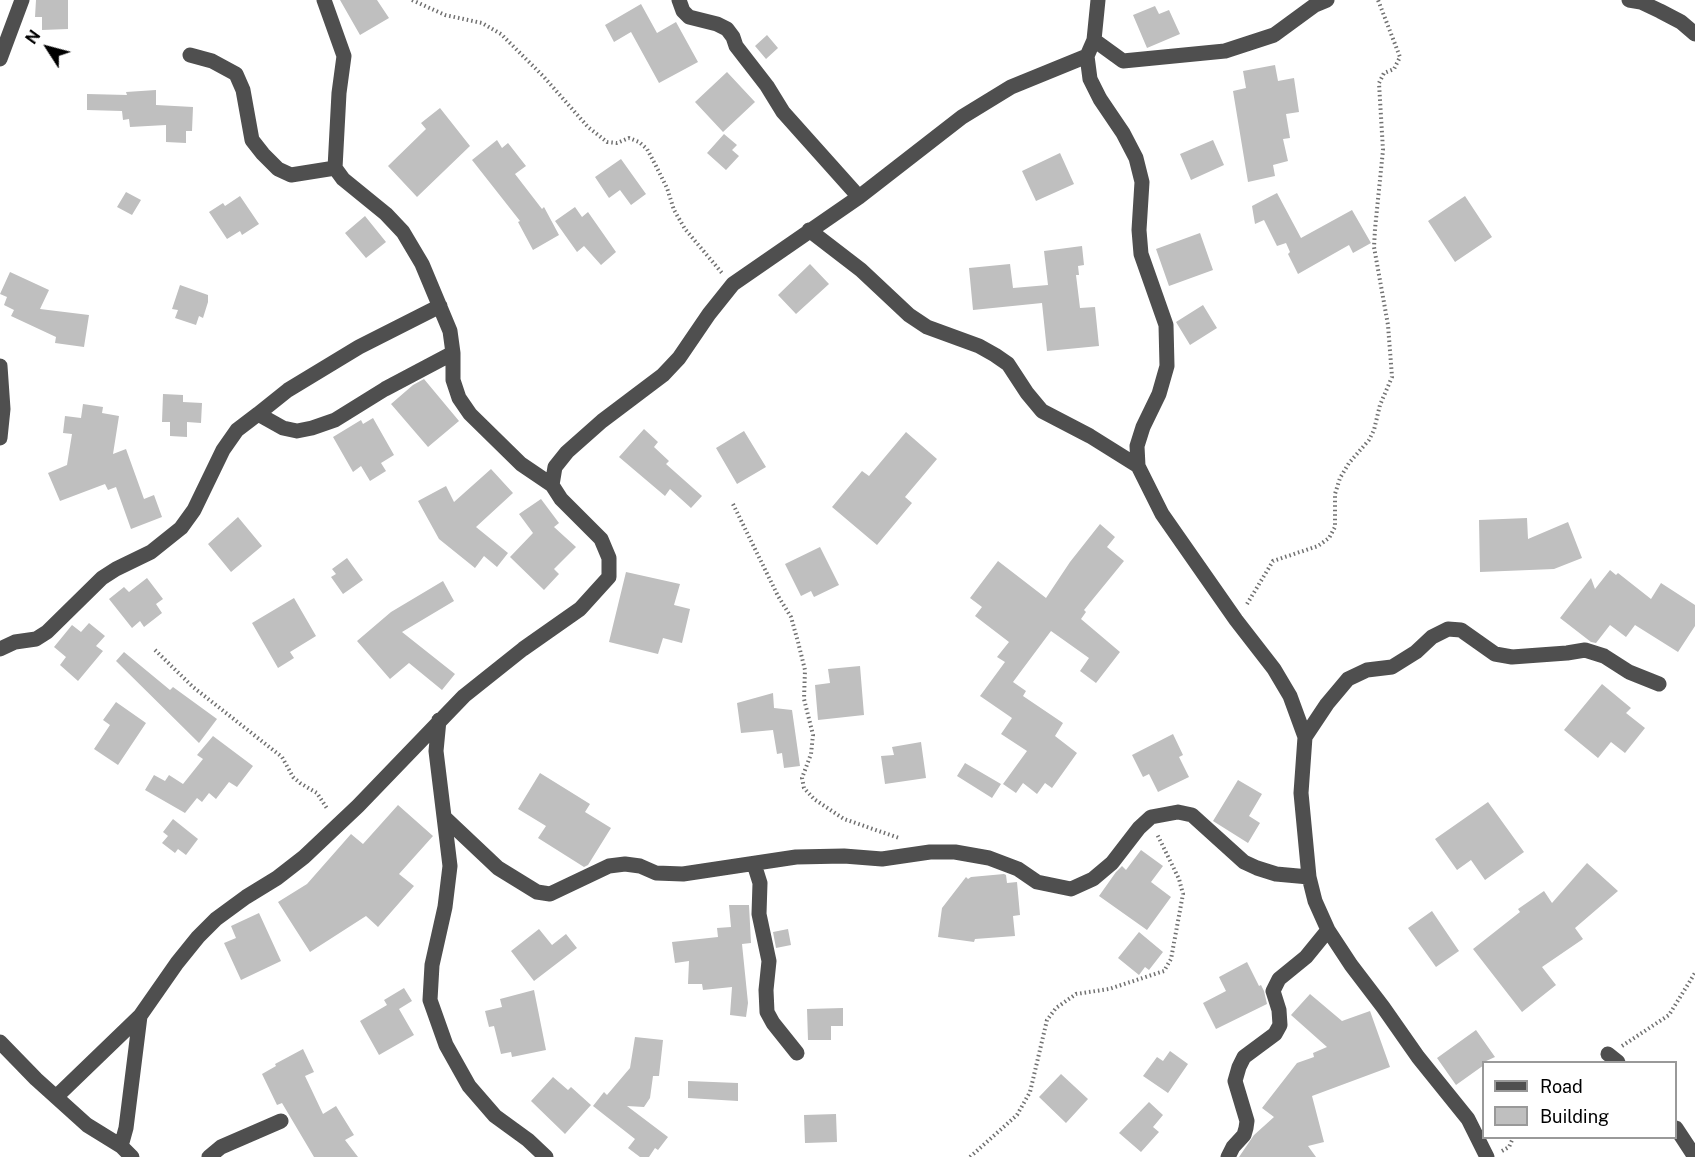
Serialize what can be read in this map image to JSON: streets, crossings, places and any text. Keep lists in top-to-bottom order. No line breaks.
{"legend":["Road","Building"],"north":"top left"}
